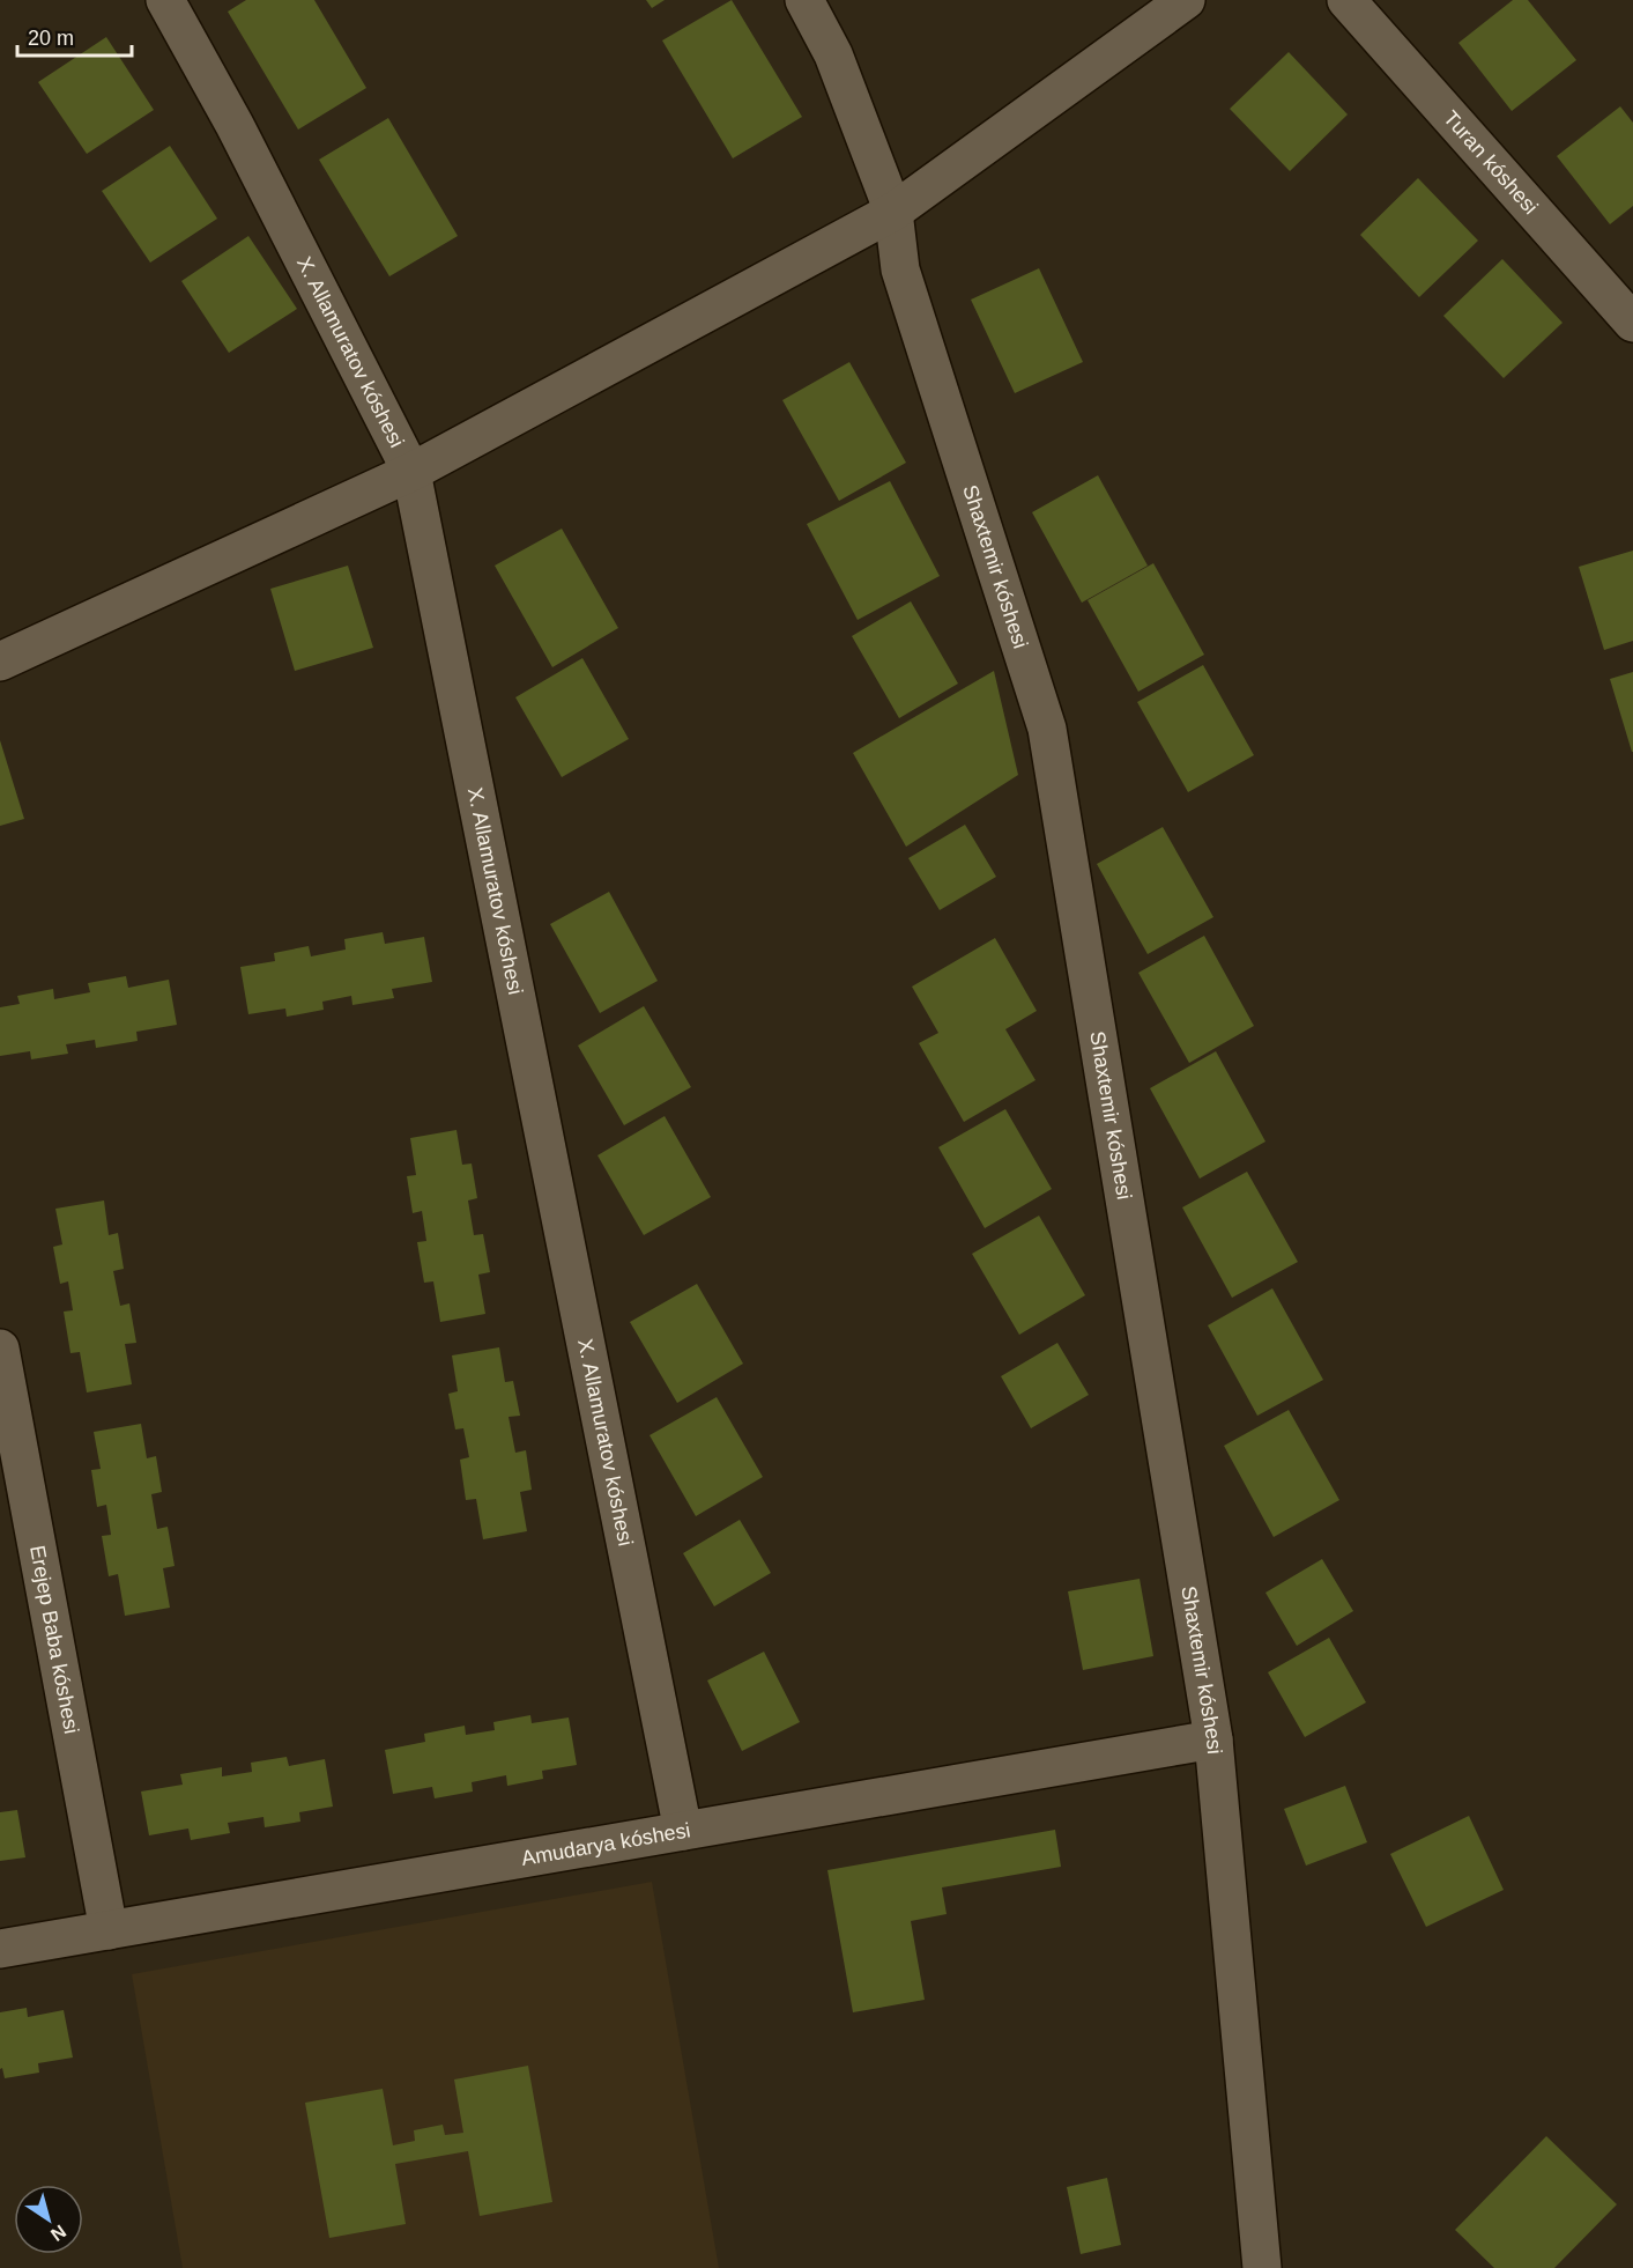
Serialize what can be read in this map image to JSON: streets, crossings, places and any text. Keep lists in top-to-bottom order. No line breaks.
{"streets":{"street":["Turan kóshesi","X. Allamuratov kóshesi","Shaxtemir kóshesi","Erejep Baba kóshesi","Amudarya kóshesi"]},"crossings":[["X. Allamuratov kóshesi","Amudarya kóshesi"],["Shaxtemir kóshesi","Amudarya kóshesi"],["Erejep Baba kóshesi","Amudarya kóshesi"]],"scale_bar":"20 m","north":"bottom right"}
